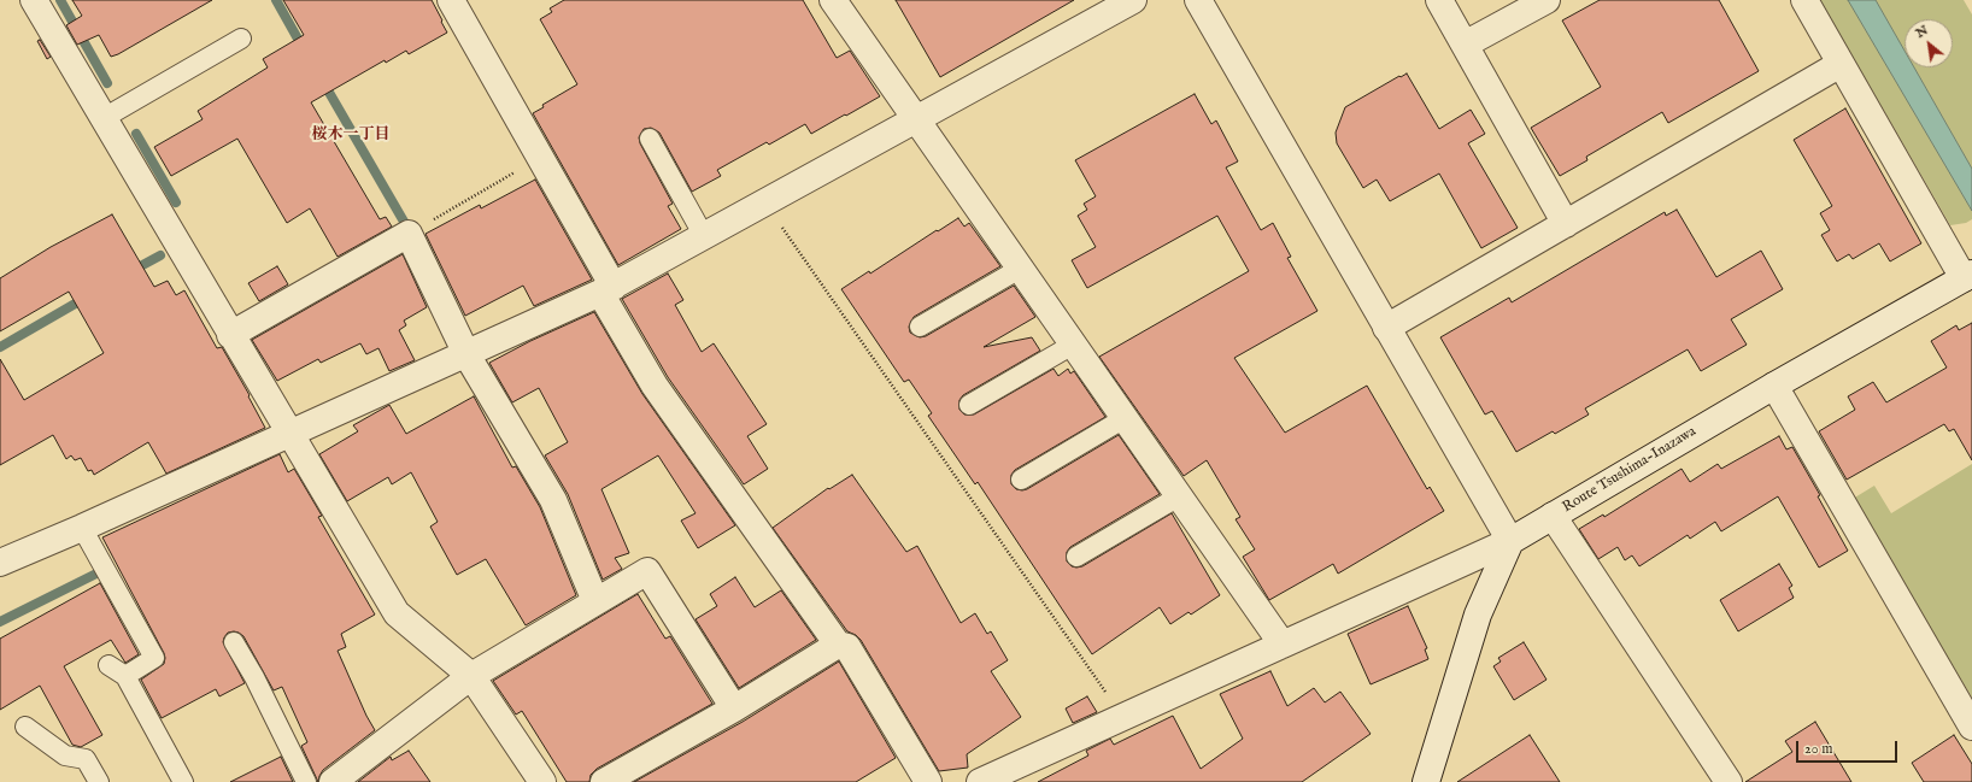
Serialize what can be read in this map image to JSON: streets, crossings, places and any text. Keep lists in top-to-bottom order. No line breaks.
{"streets":{"street":["Route Tsushima-Inazawa"]},"districts":["桜木一丁目"],"scale_bar":"20 m","north":"top left"}
